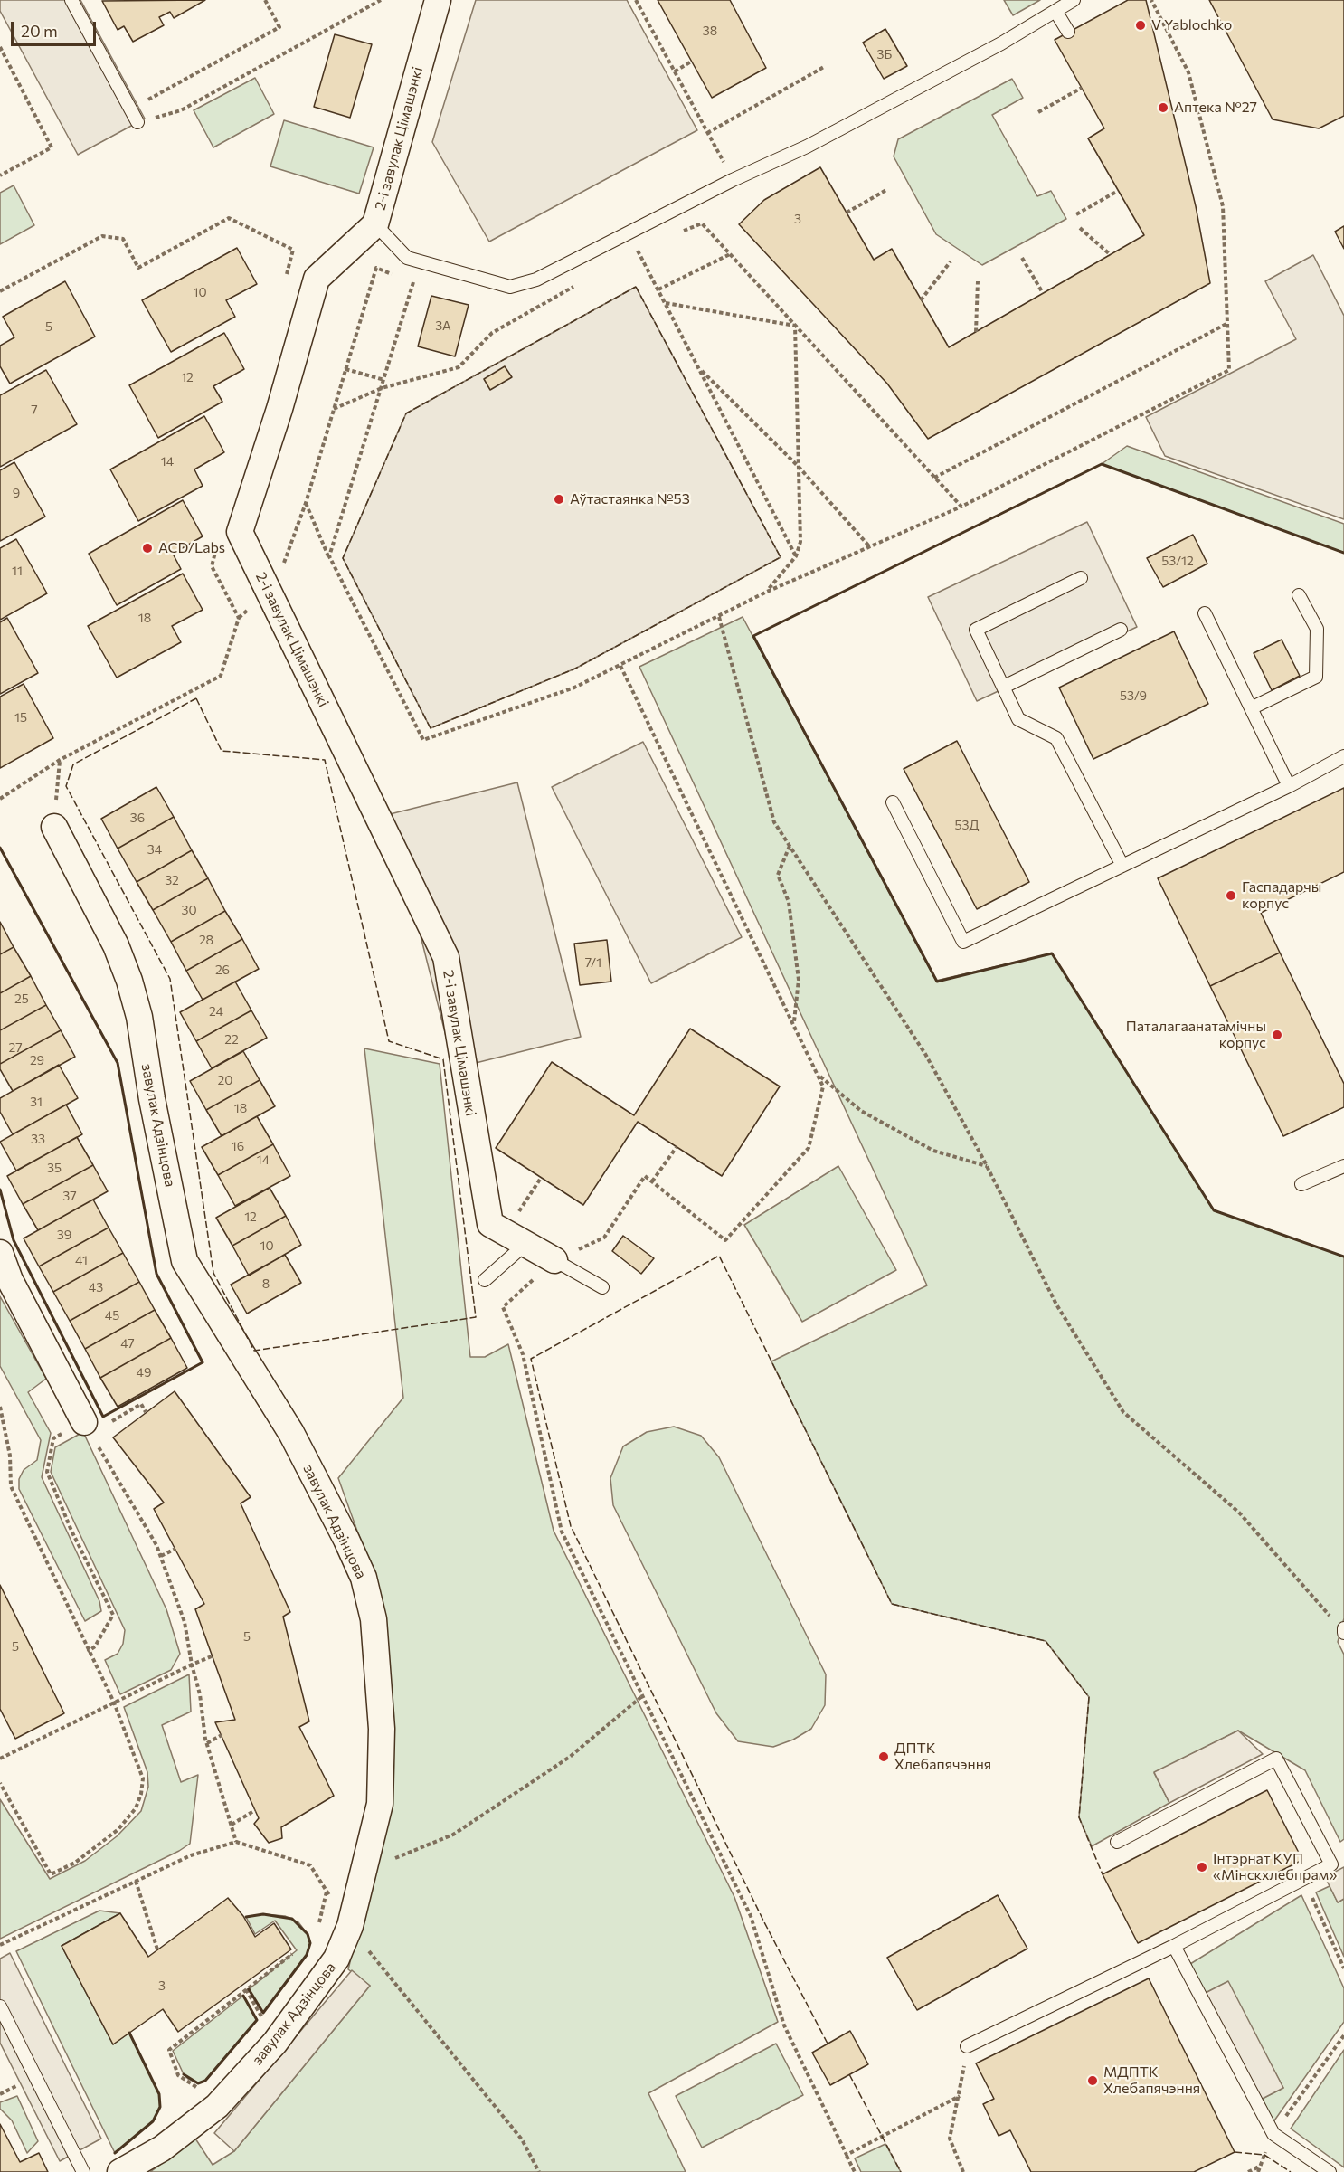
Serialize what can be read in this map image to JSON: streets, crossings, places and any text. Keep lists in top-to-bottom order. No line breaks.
{"streets":{"street":["2-і завулак Цімашэнкі","завулак Адзінцова"]},"places":["V Yablochko","Аптека №27","Аўтастаянка №53","ACD/Labs","Гаспадарчы корпус","Паталагаанатамічны корпус","ДПТК Хлебапячэння","Інтэрнат КУП «Мінскхлебпрам»","МДПТК Хлебапячэння"],"house_numbers":["38","3Б","3","10","3А","5","12","7","14","9","53/12","11","18","53/9","15","36","53Д","34","32","30","28","7/1","26","25","24","22","27","29","20","31","18","33","16","14","35","37","12","39","10","41","8","43","45","47","49","5","5","3"],"scale_bar":"20 m"}
